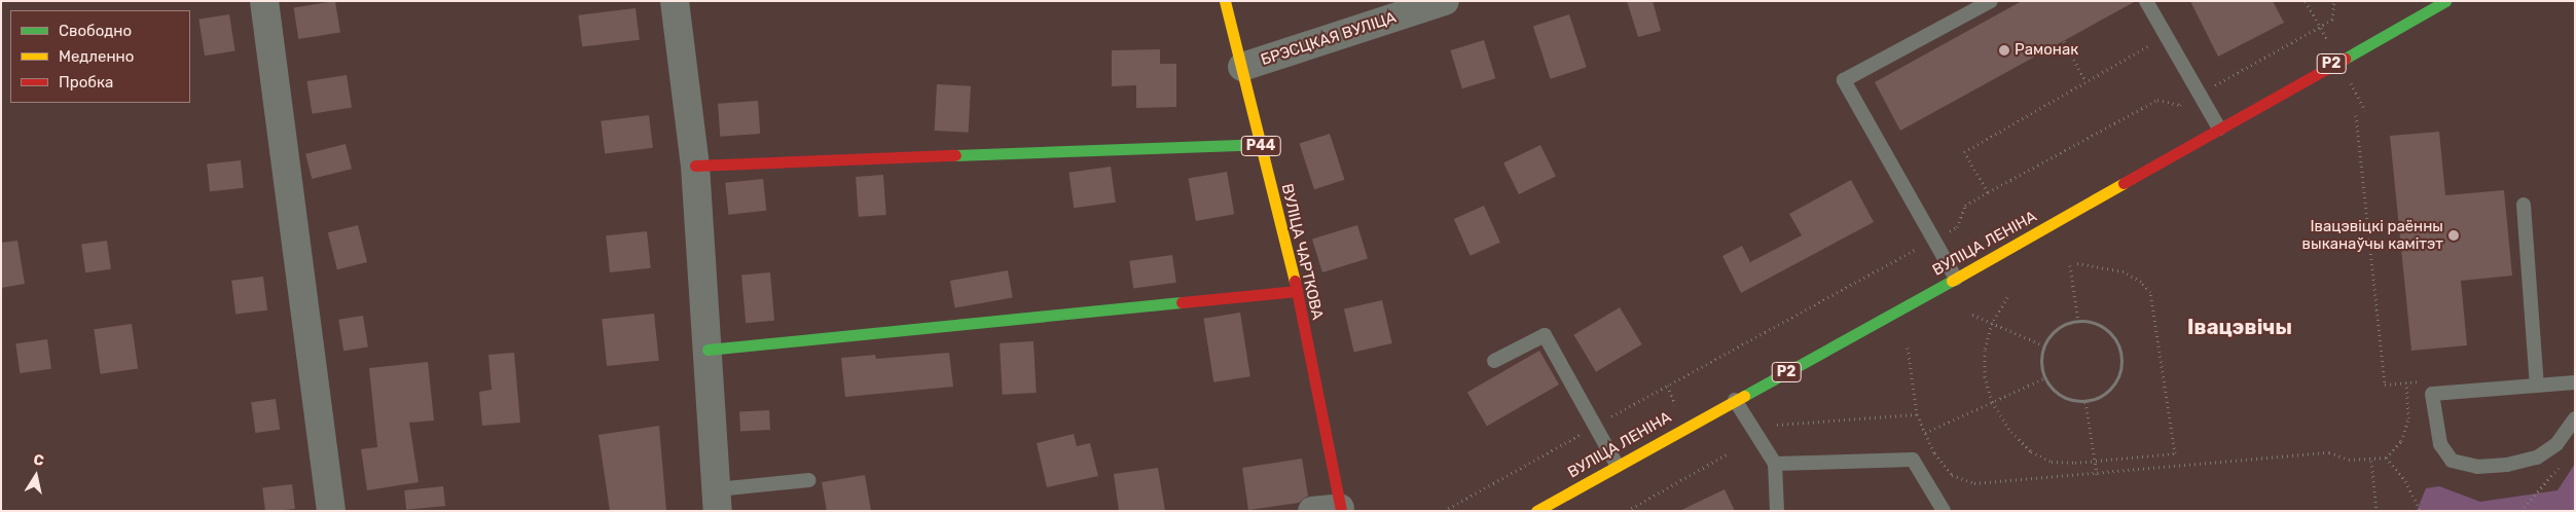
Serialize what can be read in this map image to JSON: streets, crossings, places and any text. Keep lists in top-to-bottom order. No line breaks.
{"streets":{"main road":["Р2","Р44","ВУЛІЦА ЛЕНІНА","ВУЛІЦА ЧАРТКОВА"],"street":["БРЭСЦКАЯ ВУЛІЦА"]},"crossings":[["БРЭСЦКАЯ ВУЛІЦА","ВУЛІЦА ЧАРТКОВА"]],"districts":["Івацэвічы"],"places":["Рамонак","Івацэвіцкі раённы выканаўчы камітэт"],"legend":["Свободно","Медленно","Пробка"],"north":"top"}
